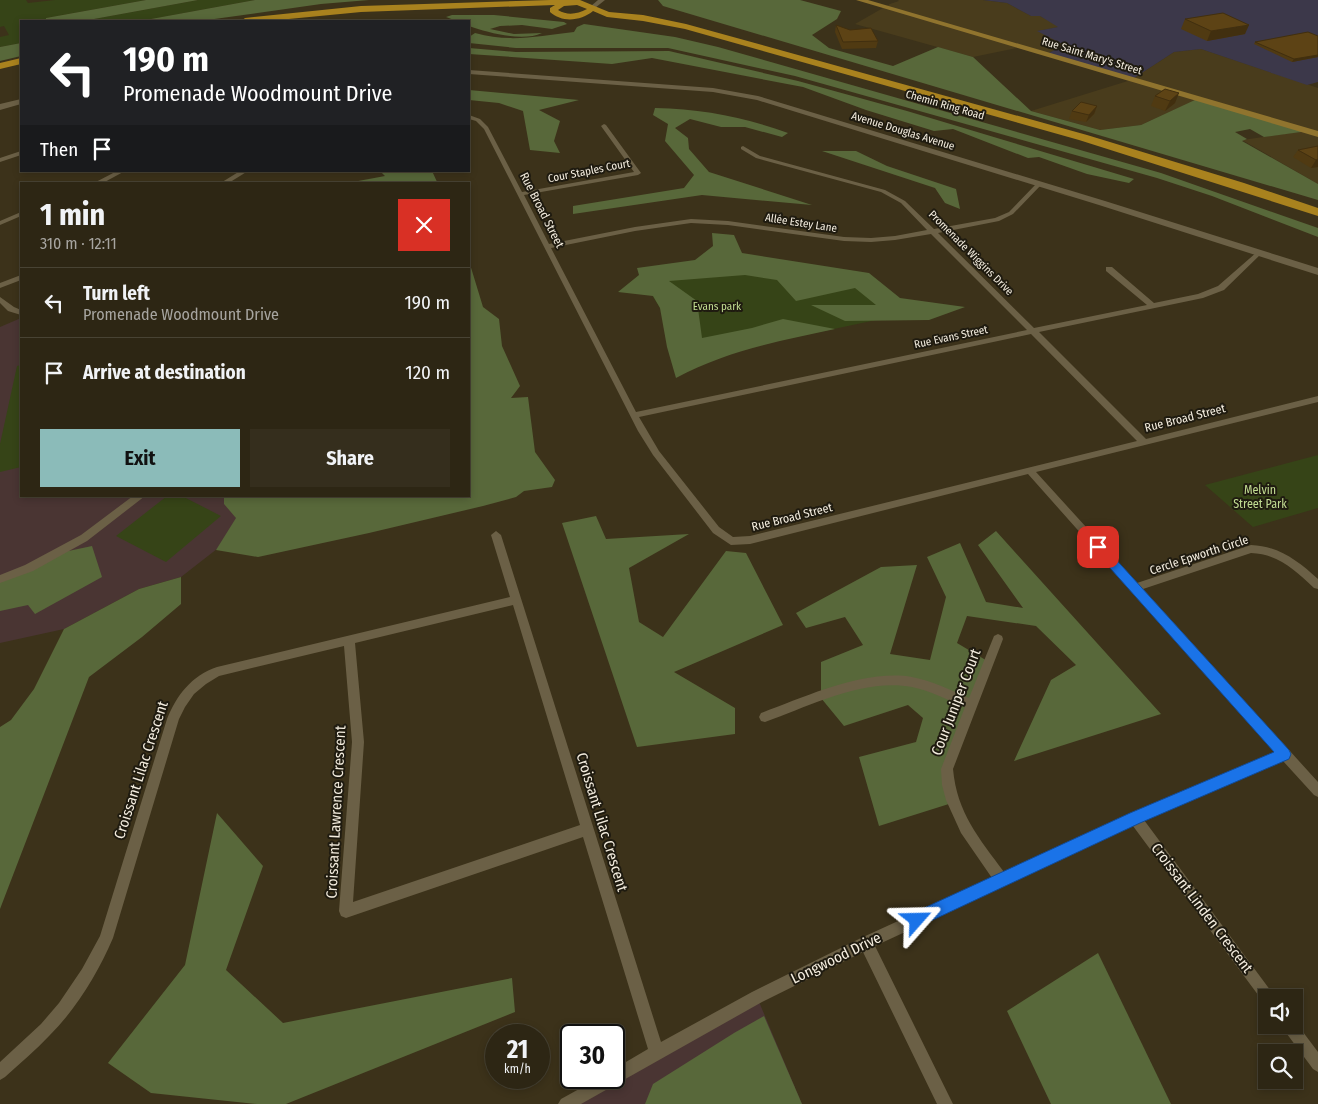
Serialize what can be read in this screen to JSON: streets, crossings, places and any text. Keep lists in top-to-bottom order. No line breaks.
{"streets":{"highway":["Chemin Ring Road"],"main road":["Rue Saint Mary's Street"],"street":["Avenue Douglas Avenue","Cour Staples Court","Rue Broad Street","Allée Estey Lane","Promenade Wiggins Drive","Rue Evans Street","Cercle Epworth Circle","Cour Juniper Court","Croissant Lilac Crescent","Croissant Lawrence Crescent","Croissant Linden Crescent","Longwood Drive"]},"crossings":[["Avenue Douglas Avenue","Allée Estey Lane"],["Avenue Douglas Avenue","Rue Evans Street"],["Cour Staples Court","Rue Broad Street"],["Rue Broad Street","Allée Estey Lane"],["Rue Broad Street","Promenade Wiggins Drive"],["Rue Broad Street","Rue Evans Street"],["Allée Estey Lane","Promenade Wiggins Drive"],["Promenade Wiggins Drive","Rue Evans Street"],["Cour Juniper Court","Longwood Drive"],["Croissant Lilac Crescent","Croissant Lawrence Crescent"],["Croissant Lilac Crescent","Longwood Drive"],["Croissant Linden Crescent","Longwood Drive"]],"parks":["Evans park","Melvin Street Park"],"page":{"turn":["190 m","Promenade Woodmount Drive"],"then":"Then","heading":["1 min","310 m · 12:11"],"list":[{"name":"Turn left","note":"Promenade Woodmount Drive","value":"190 m"},{"name":"Arrive at destination","value":"120 m"}],"buttons":["Exit","Share"],"speed":"21 km/h","limit":"30"}}
